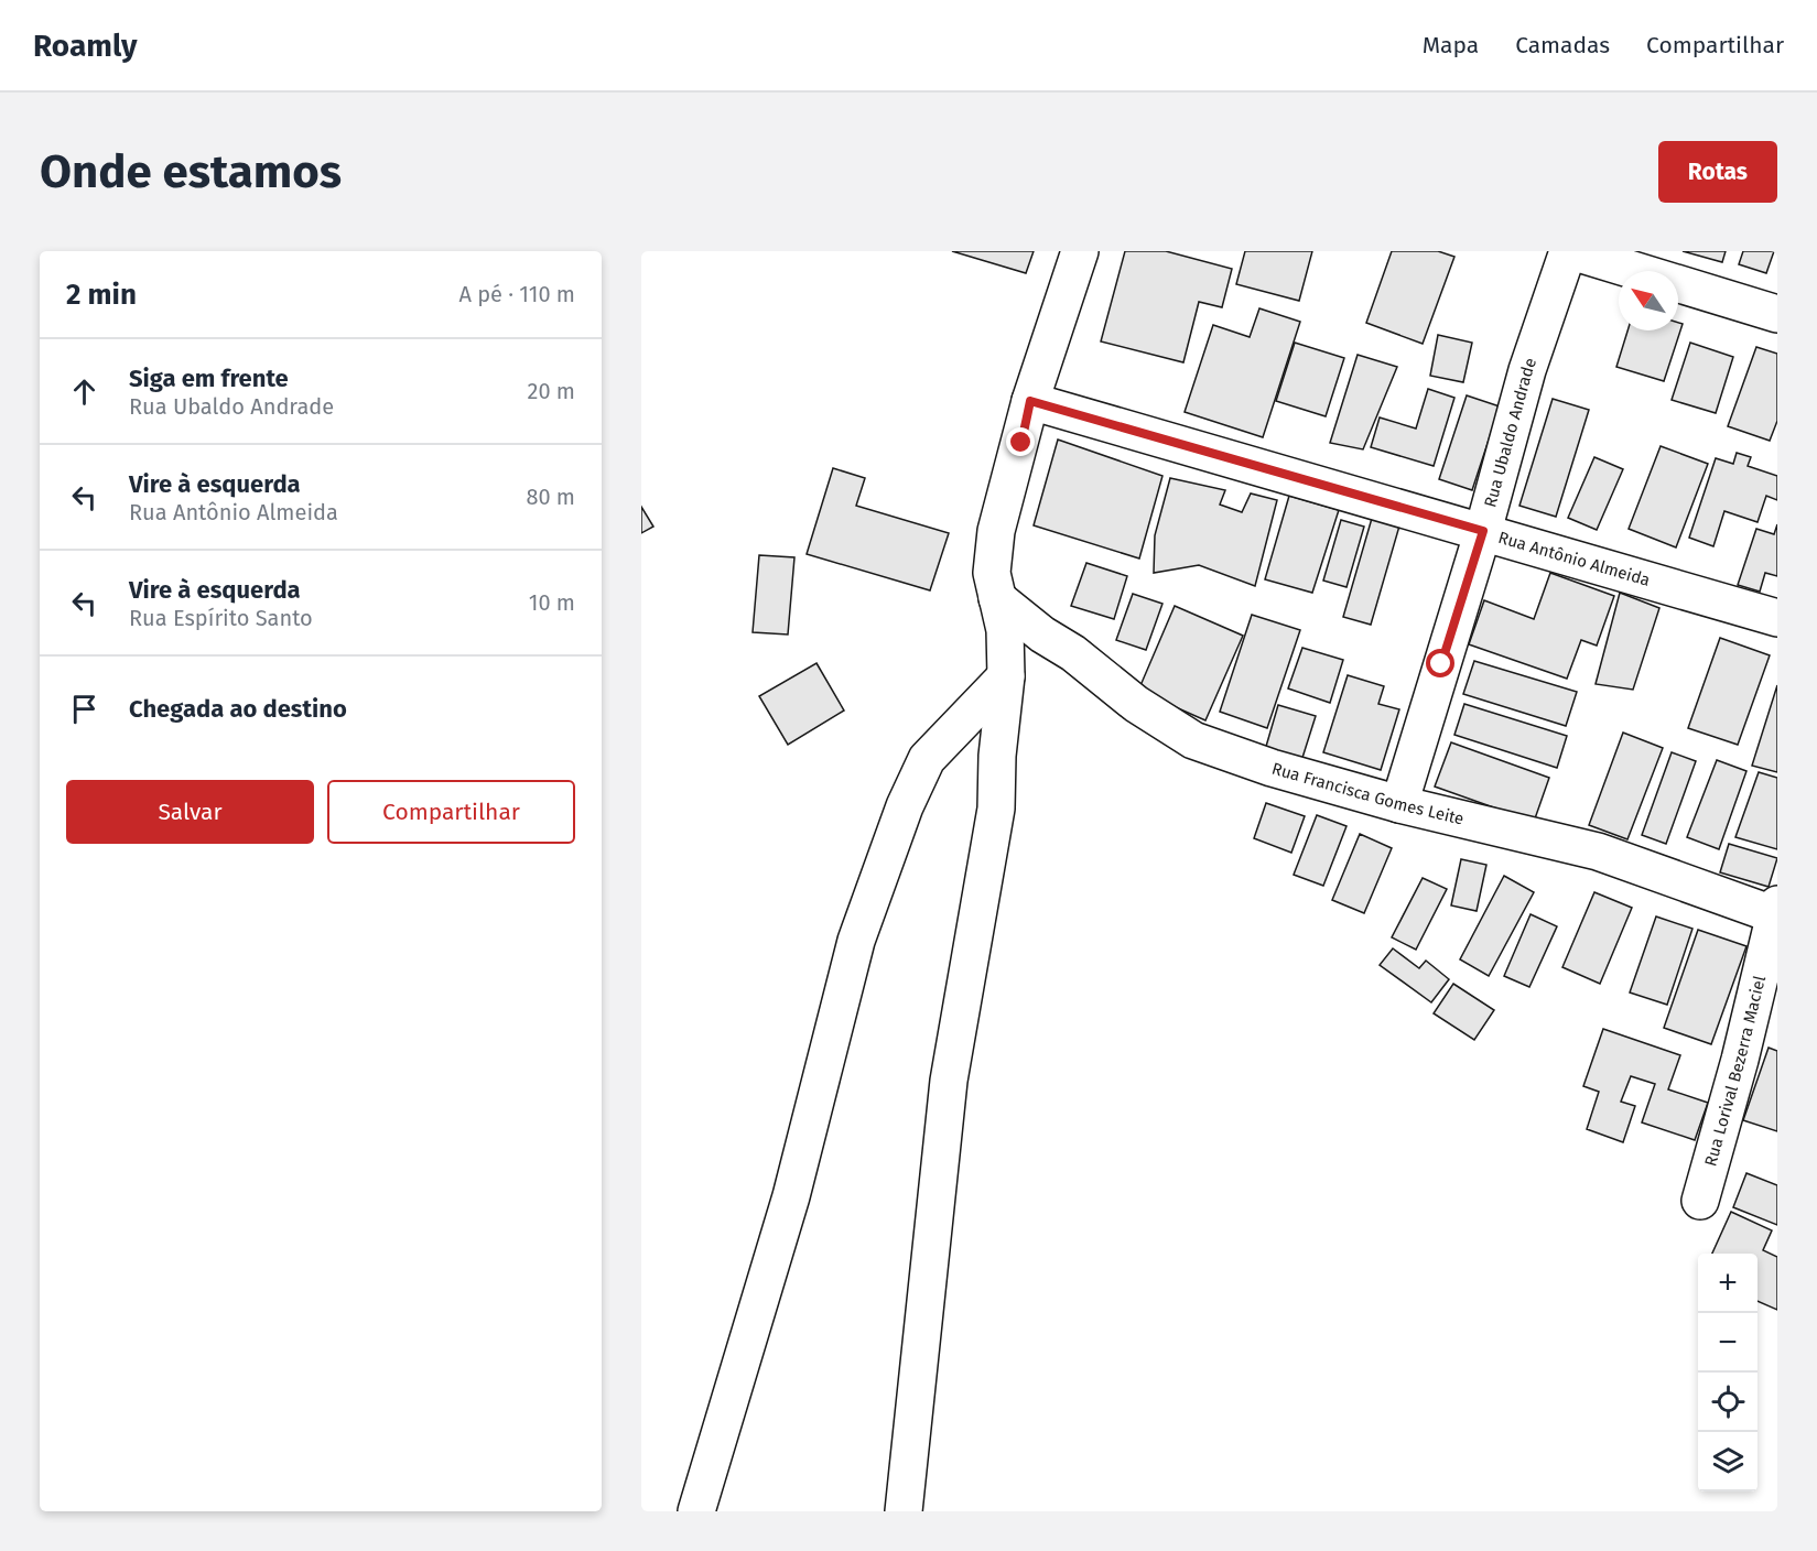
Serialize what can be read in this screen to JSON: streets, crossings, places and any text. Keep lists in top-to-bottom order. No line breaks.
{"streets":{"street":["Rua Ubaldo Andrade","Rua Antônio Almeida","Rua Francisca Gomes Leite","Rua Lorival Bezerra Maciel"]},"crossings":[["Rua Ubaldo Andrade","Rua Antônio Almeida"],["Rua Ubaldo Andrade","Rua Francisca Gomes Leite"],["Rua Francisca Gomes Leite","Rua Lorival Bezerra Maciel"]],"north":"top left","page":{"header":"Roamly","nav":["Mapa","Camadas","Compartilhar"],"buttons":["Rotas",["Salvar","Compartilhar"]],"title":"Onde estamos","heading":["2 min","A pé · 110 m"],"list":[["Siga em frente","Rua Ubaldo Andrade","20 m"],["Vire à esquerda","Rua Antônio Almeida","80 m"],["Vire à esquerda","Rua Espírito Santo","10 m"],"Chegada ao destino"],"map_buttons":["+","−"]}}
